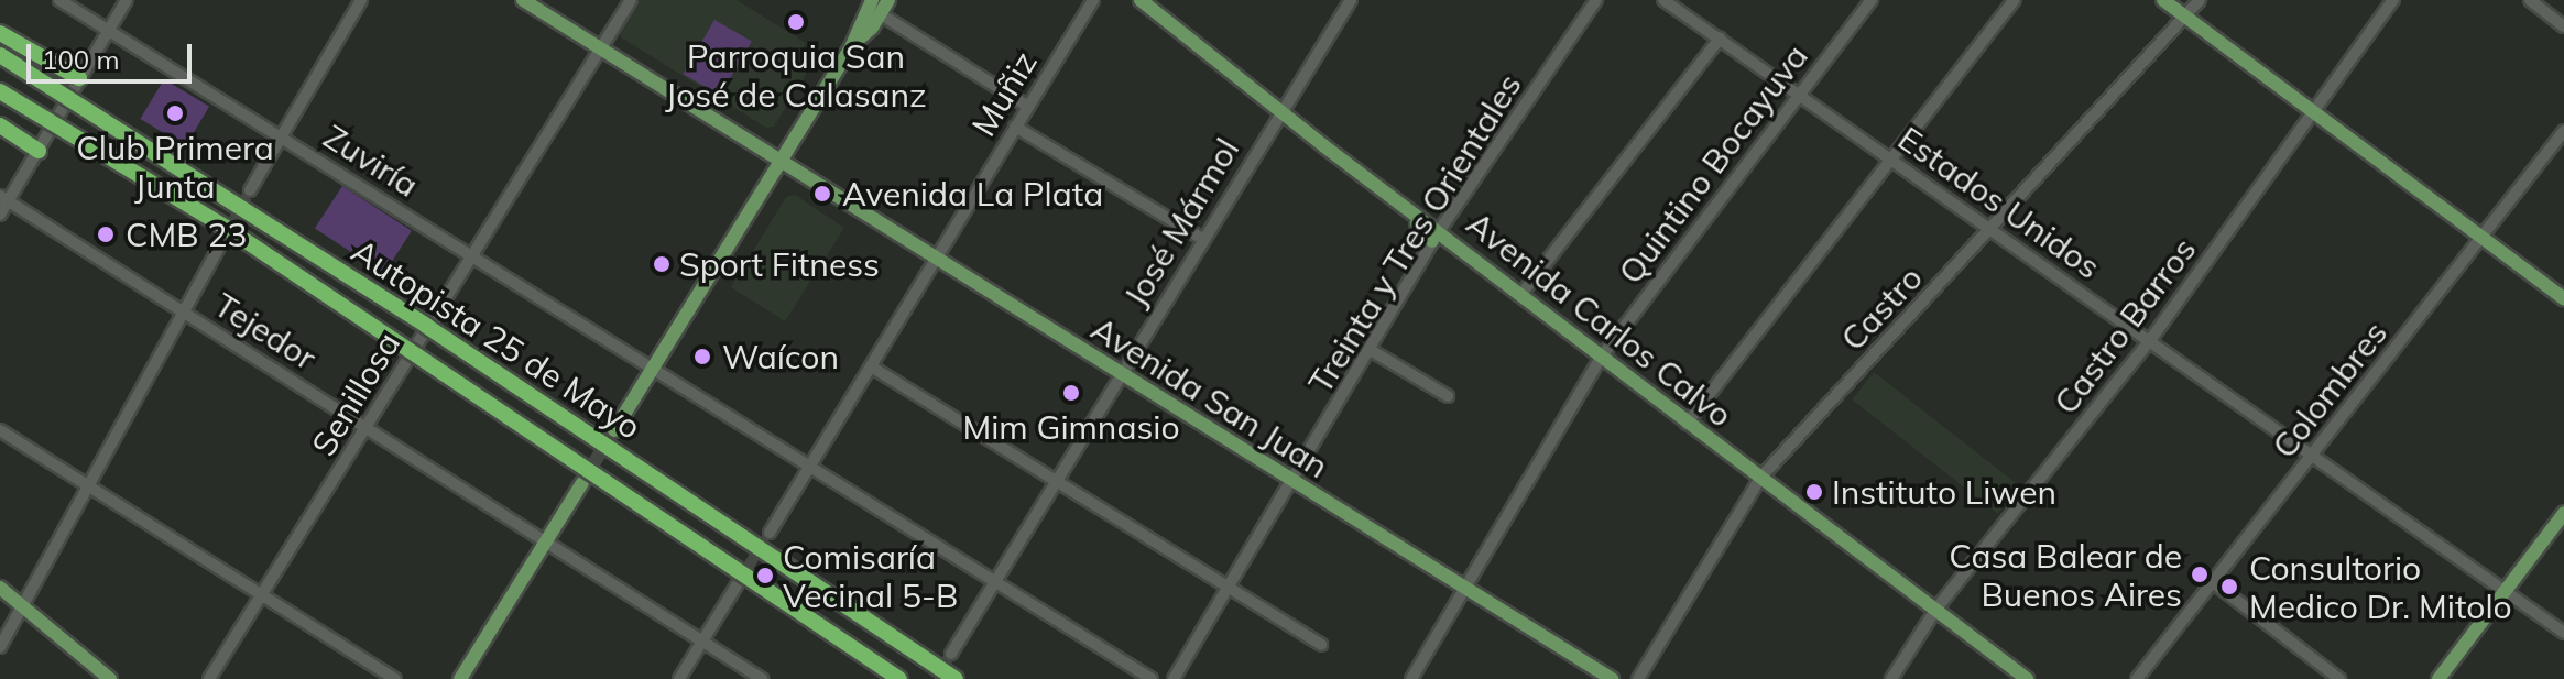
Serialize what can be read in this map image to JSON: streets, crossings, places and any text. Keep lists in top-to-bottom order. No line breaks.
{"streets":{"highway":["Autopista 25 de Mayo"],"main road":["Avenida Carlos Calvo","Avenida San Juan"],"street":["Muñiz","Zuviría","Quintino Bocayuva","Estados Unidos","José Mármol","Treinta y Tres Orientales","Castro","Castro Barros","Tejedor","Colombres","Senillosa"]},"crossings":[["Muñiz","Zuviría"],["Muñiz","Avenida San Juan"],["Zuviría","José Mármol"],["Zuviría","Senillosa"],["Quintino Bocayuva","Estados Unidos"],["Quintino Bocayuva","Avenida Carlos Calvo"],["Quintino Bocayuva","Avenida San Juan"],["Estados Unidos","Castro"],["Estados Unidos","Castro Barros"],["Estados Unidos","Colombres"],["José Mármol","Avenida Carlos Calvo"],["José Mármol","Avenida San Juan"],["Treinta y Tres Orientales","Avenida Carlos Calvo"],["Treinta y Tres Orientales","Avenida San Juan"],["Castro","Avenida Carlos Calvo"],["Avenida Carlos Calvo","Castro Barros"],["Tejedor","Senillosa"],["Senillosa","Avenida San Juan"]],"places":["Parroquia San José de Calasanz","Club Primera Junta","Avenida La Plata","CMB 23","Sport Fitness","Waícon","Mim Gimnasio","Instituto Liwen","Casa Balear de Buenos Aires","Comisaría Vecinal 5-B","Consultorio Medico Dr. Mitolo"],"scale_bar":"100 m"}
